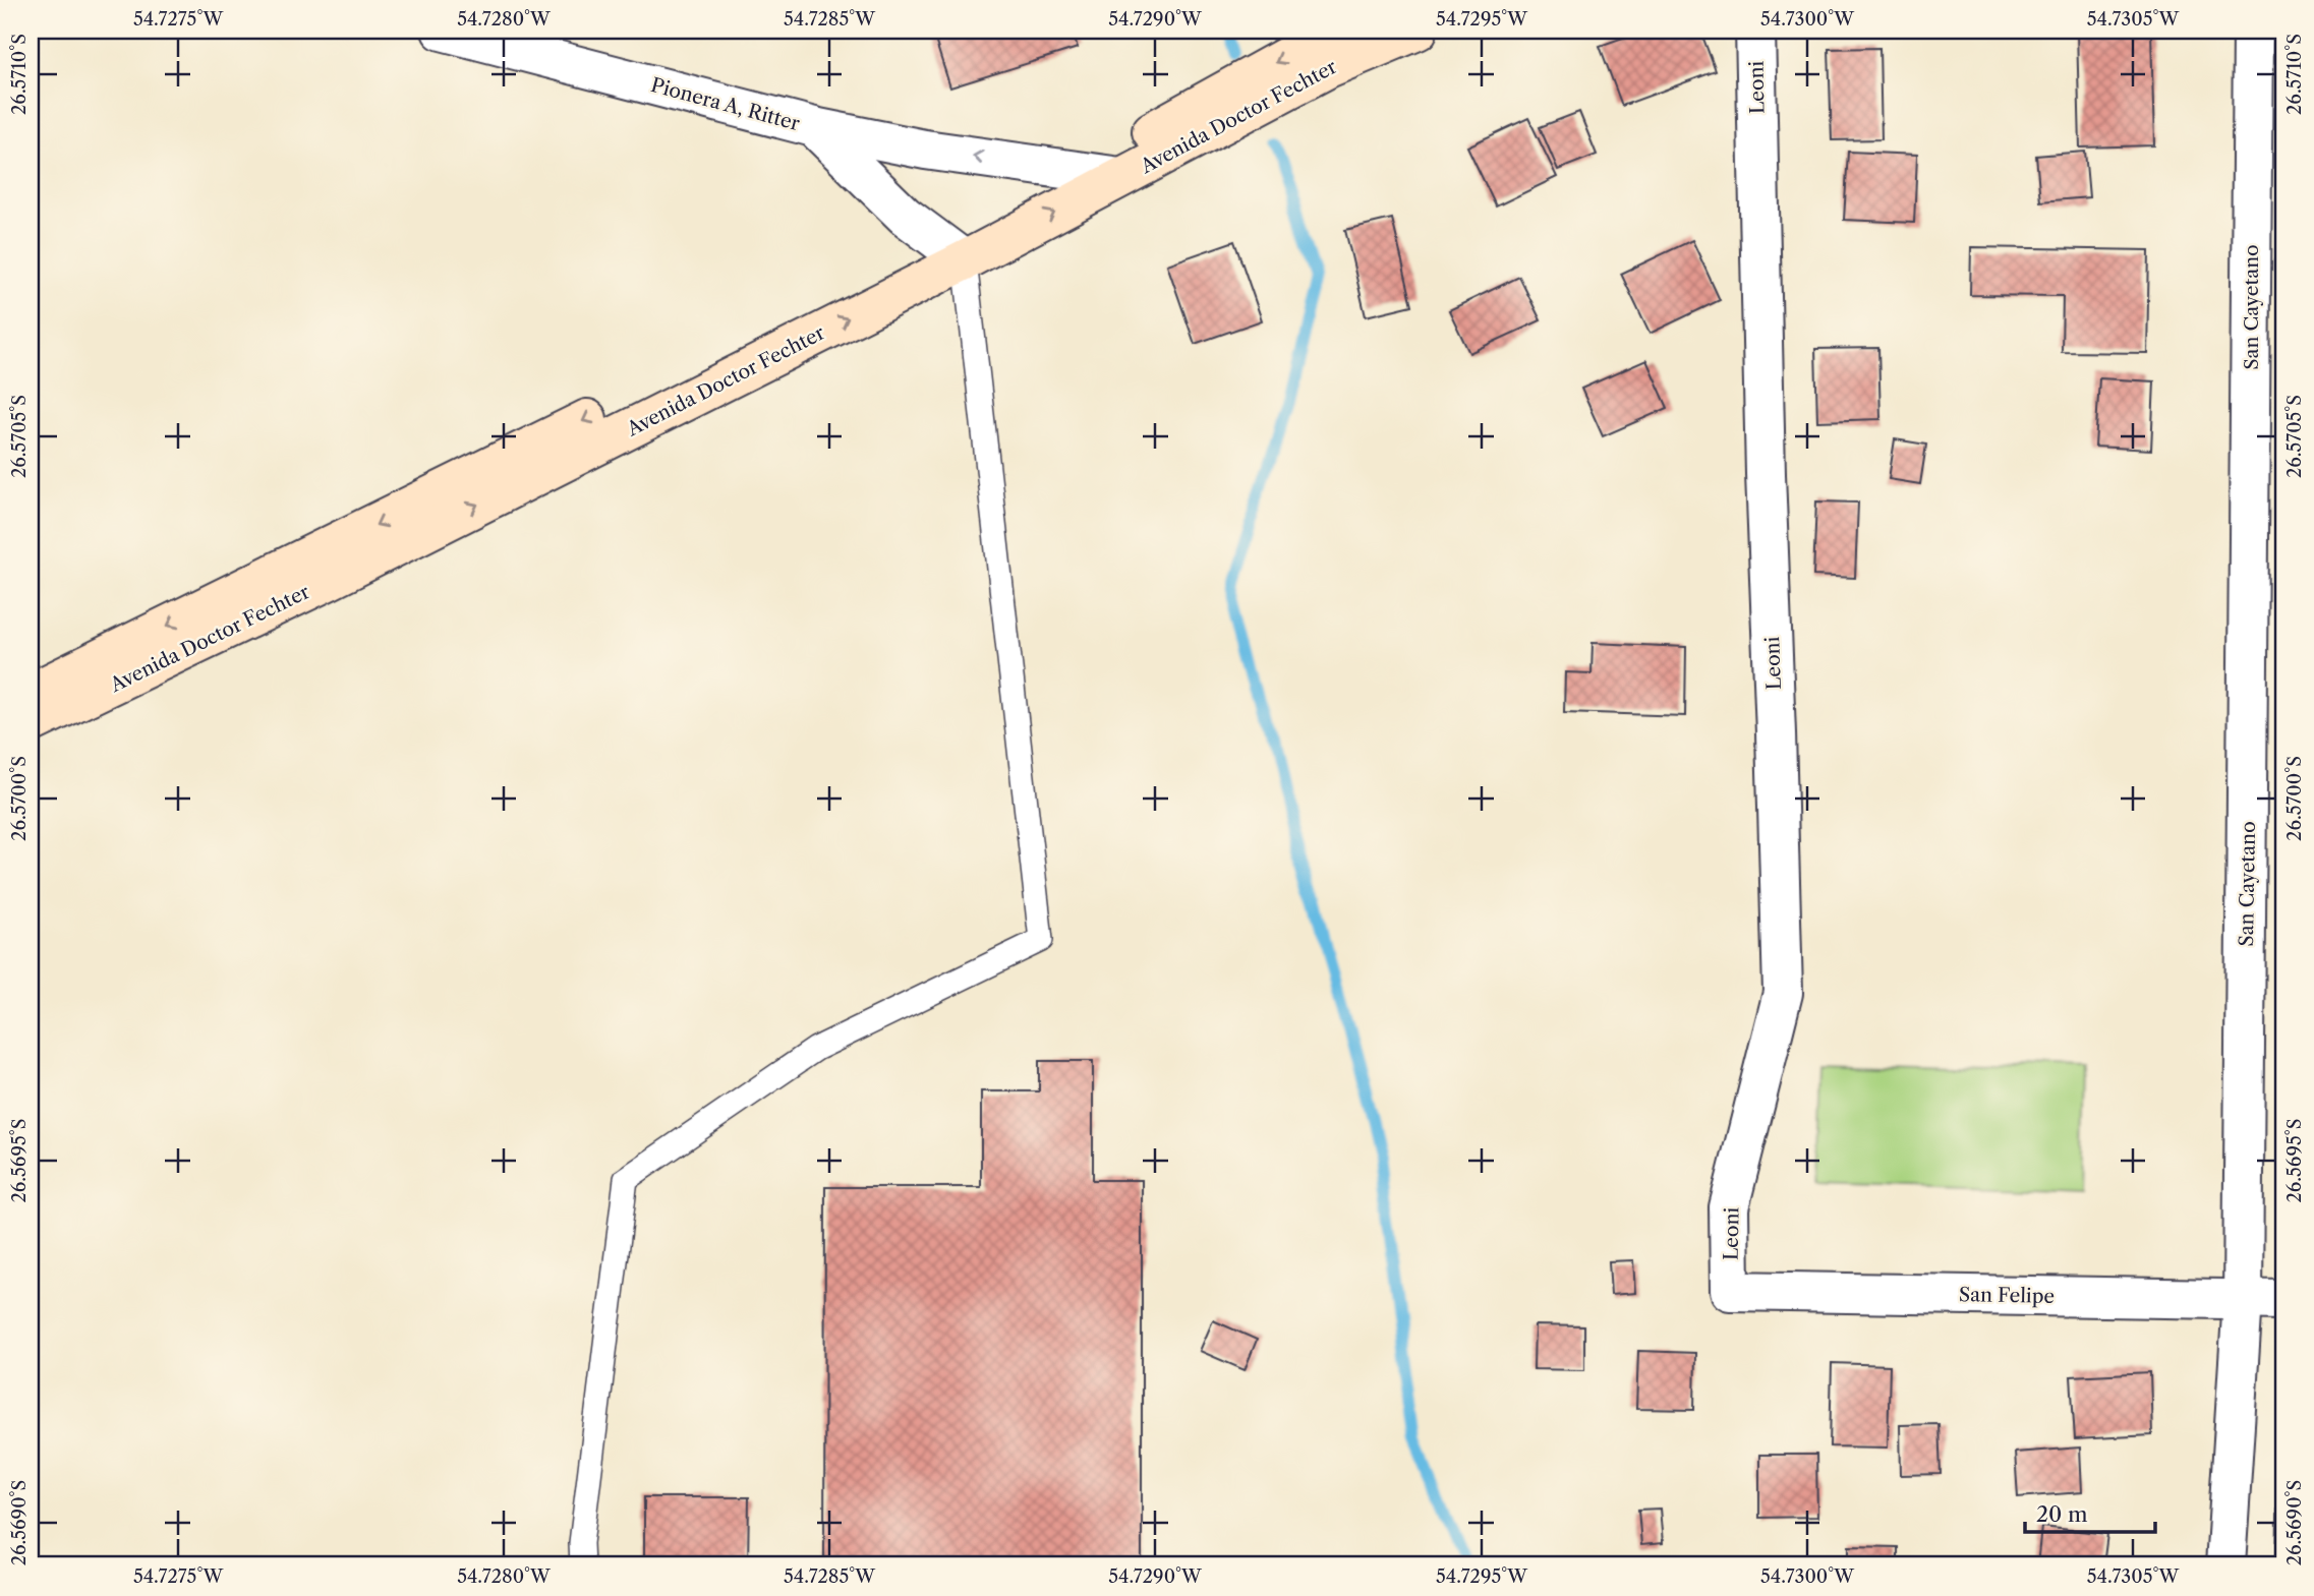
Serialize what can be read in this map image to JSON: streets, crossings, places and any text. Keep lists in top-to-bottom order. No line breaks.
{"streets":{"main road":["Avenida Doctor Fechter"],"street":["Leoni","Pionera A, Ritter","San Cayetano","San Felipe"]},"crossings":[["Leoni","San Felipe"],["Pionera A, Ritter","Avenida Doctor Fechter"],["San Cayetano","San Felipe"]],"scale_bar":"20 m","coordinates":["54.7275°W","54.7280°W","54.7285°W","54.7290°W","54.7295°W","54.7300°W","54.7305°W","26.5710°S","26.5705°S","26.5700°S","26.5695°S","26.5690°S"]}
